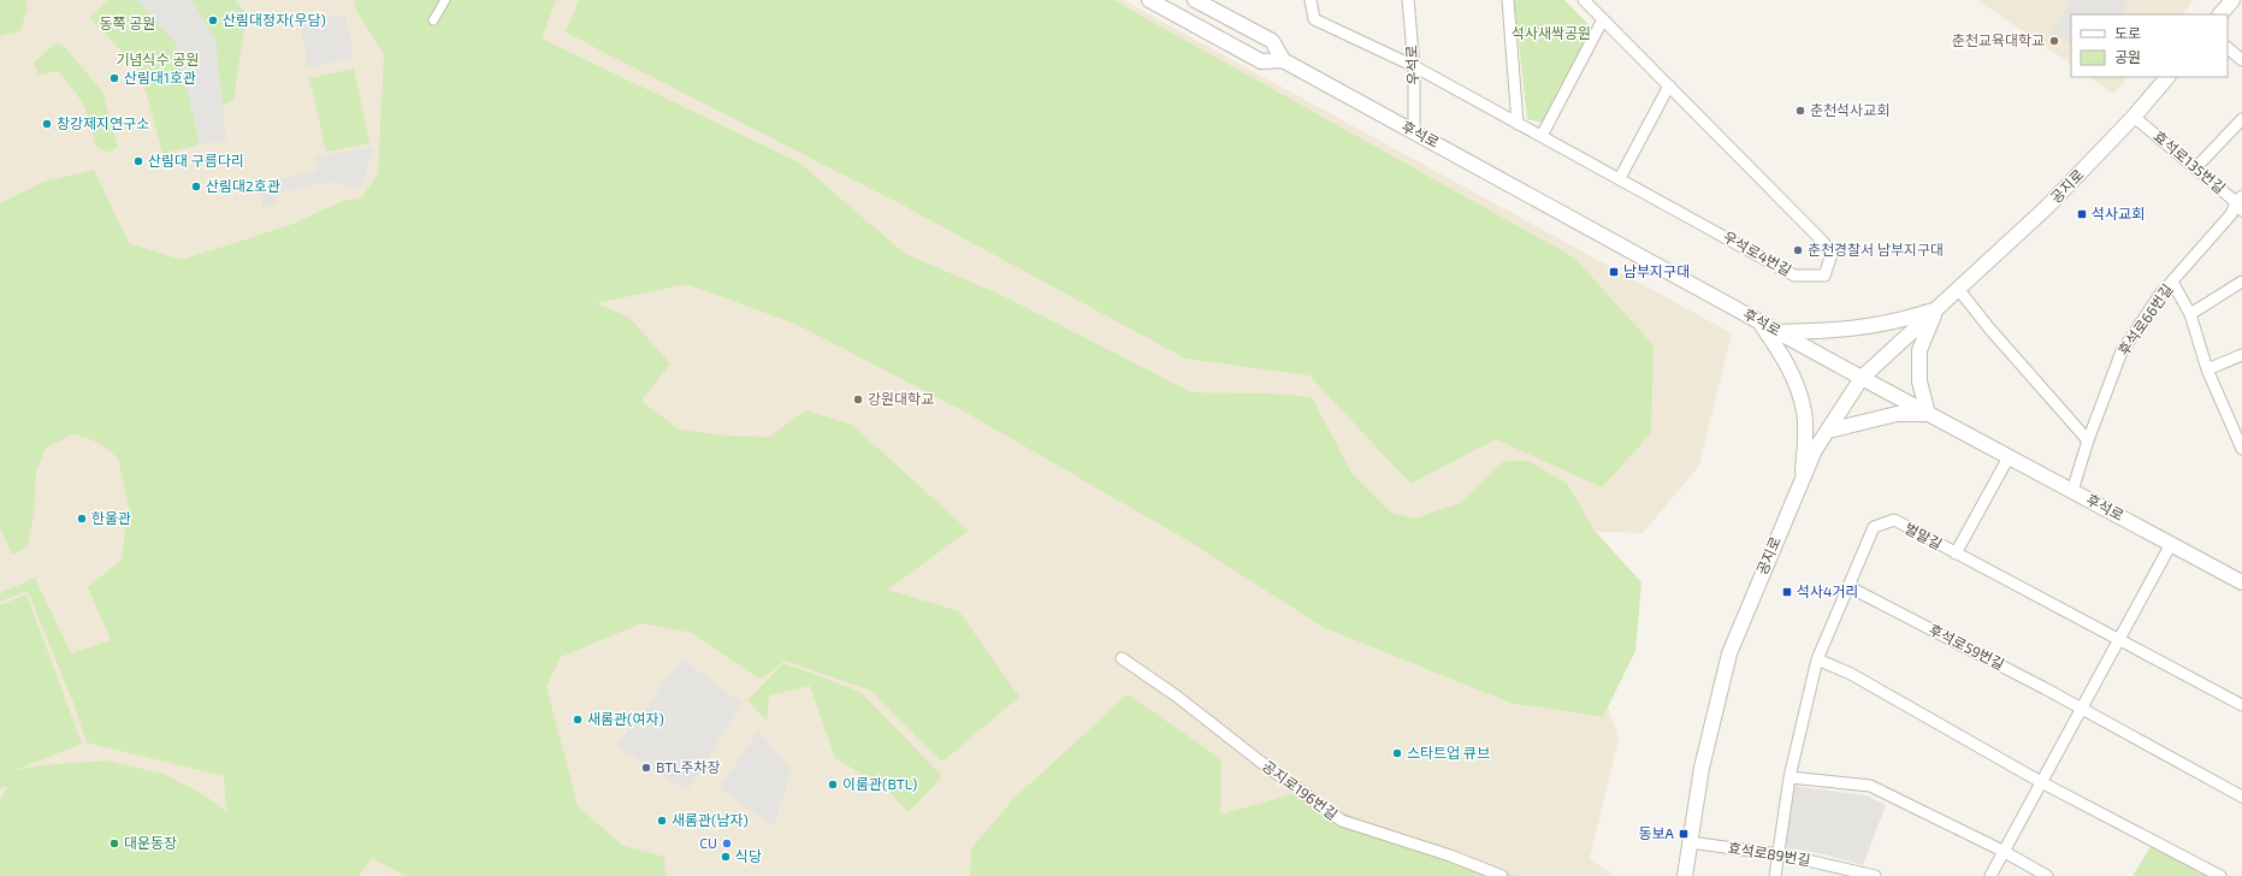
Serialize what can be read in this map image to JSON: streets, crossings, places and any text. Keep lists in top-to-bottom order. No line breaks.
{"streets":{"street":["우석로","후석로","효석로135번길","공지로","우석로4번길","후석로66번길","벌말길","후석로59번길","공지로196번길","효석로89번길"]},"crossings":[["우석로","후석로"],["우석로","우석로4번길"],["후석로","공지로"],["후석로","후석로66번길"],["효석로135번길","공지로"],["효석로135번길","후석로66번길"],["공지로","효석로89번길"],["벌말길","후석로59번길"],["벌말길","효석로89번길"]],"parks":["동쪽 공원","석사새싹공원","기념식수 공원"],"places":{"other":["산림대정자(우담)","춘천교육대학교","산림대1호관","춘천석사교회","창강제지연구소","산림대 구름다리","산림대2호관","춘천경찰서 남부지구대","강원대학교","한울관","새롬관(여자)","스타트업 큐브","BTL주차장","이룸관(BTL)","새롬관(남자)","대운동장","CU","식당"],"transit":["석사교회","남부지구대","석사4거리","동보A"]},"legend":["도로","공원"]}
